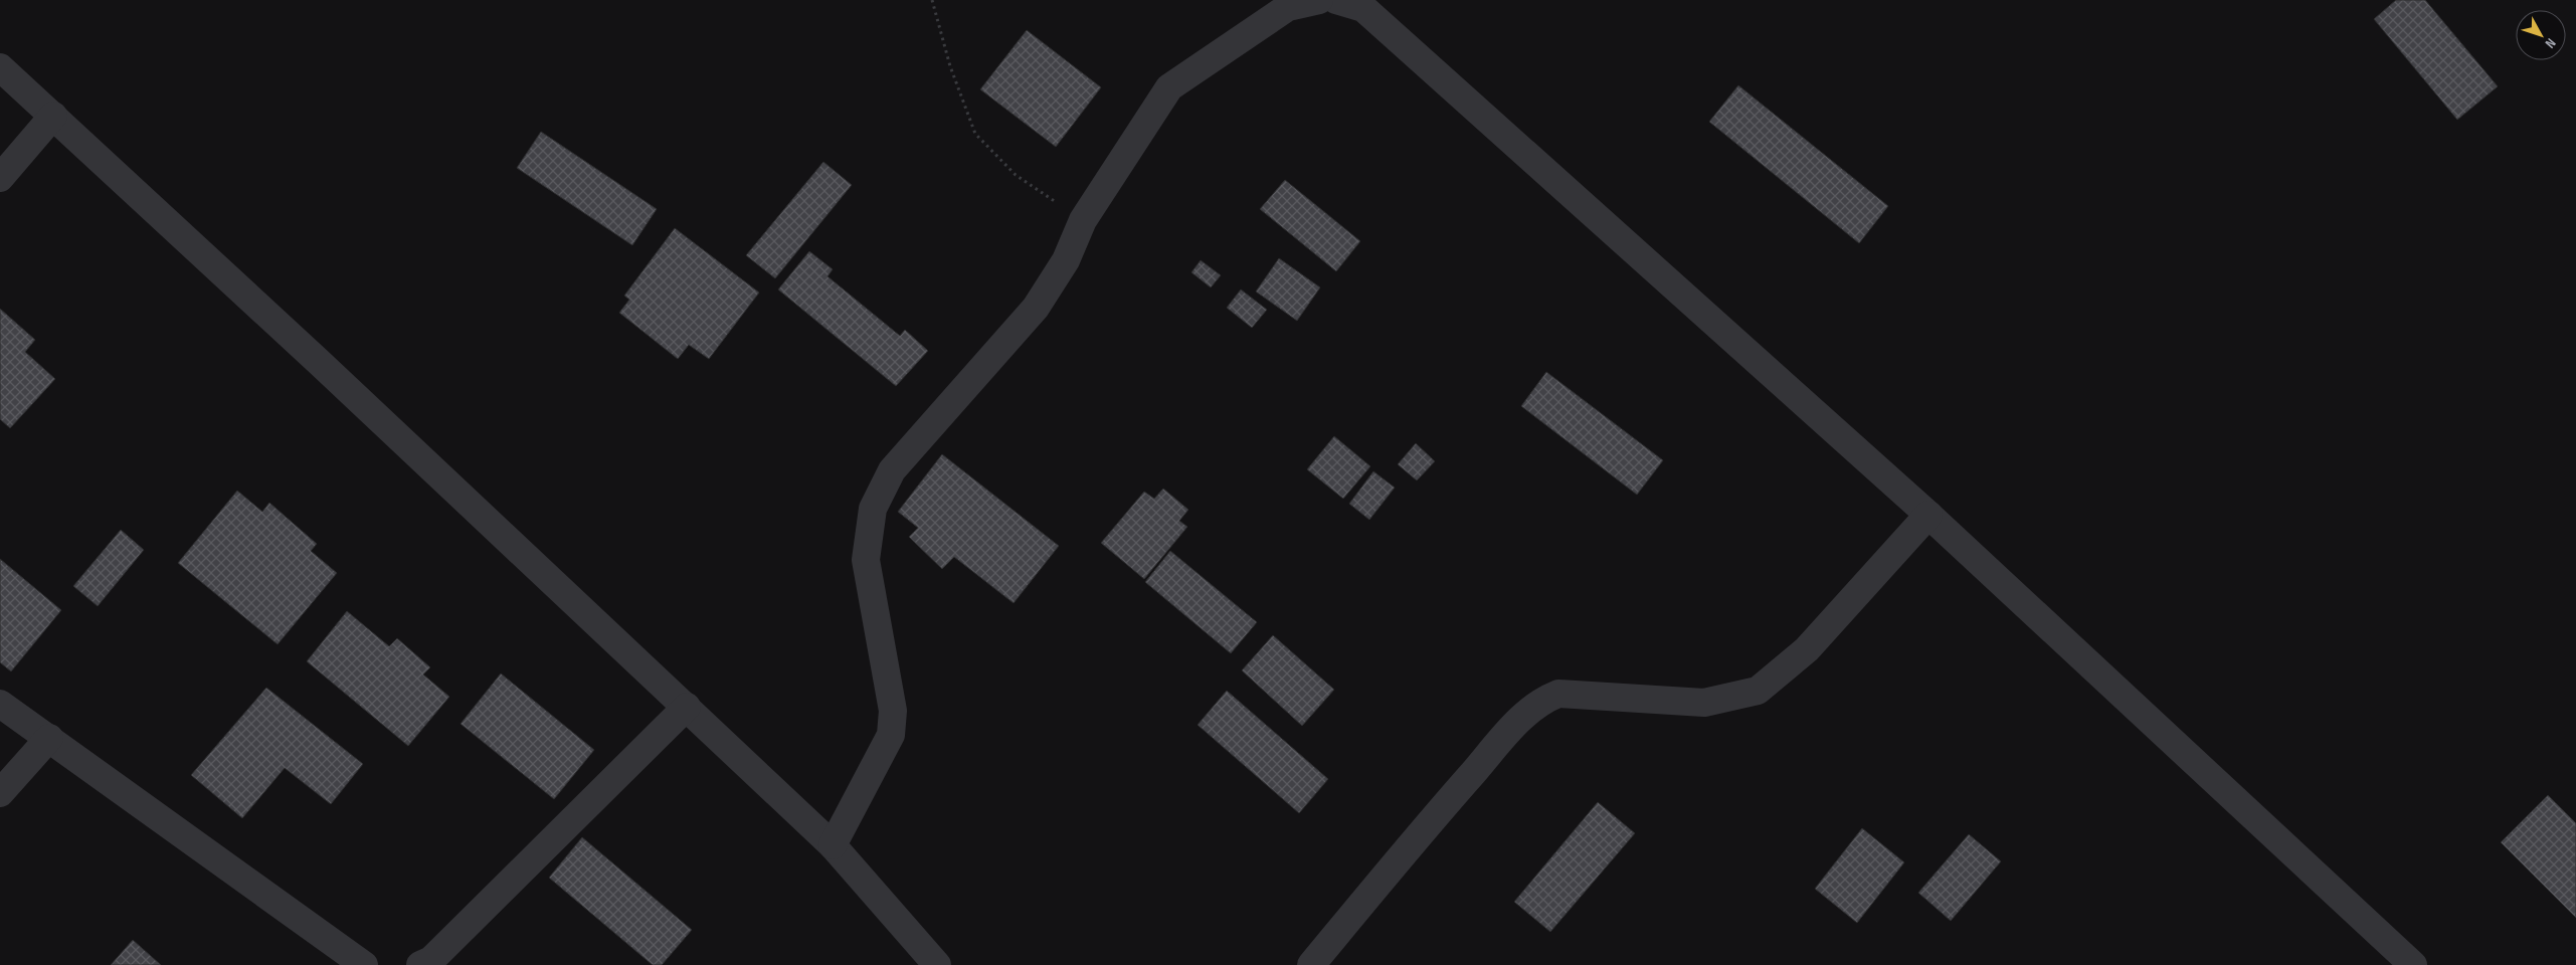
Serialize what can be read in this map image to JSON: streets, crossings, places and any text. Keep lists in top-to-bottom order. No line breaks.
{"north":"bottom right"}
